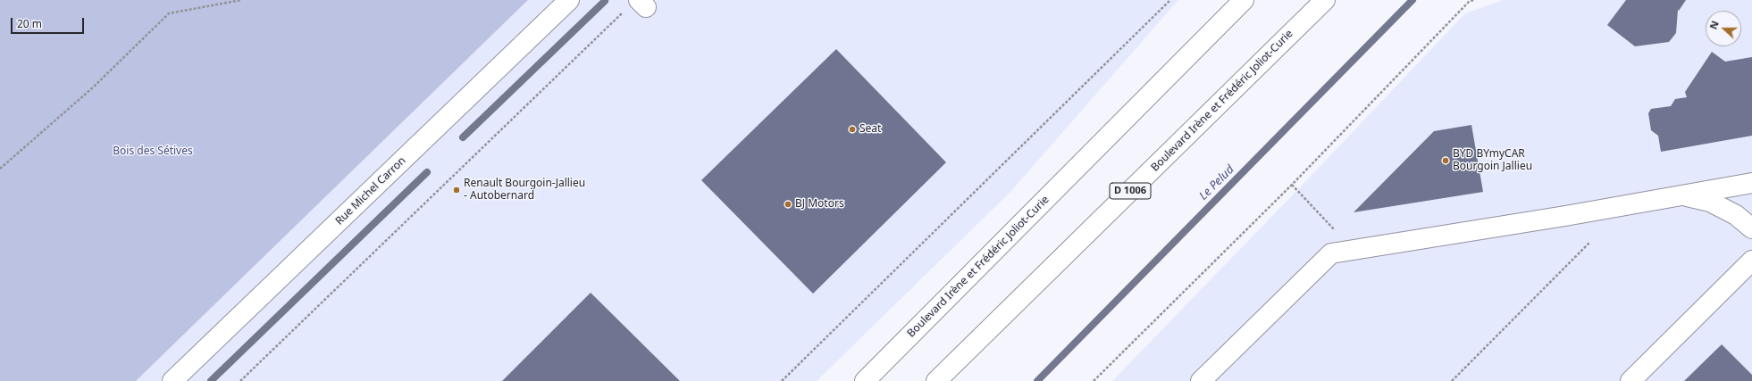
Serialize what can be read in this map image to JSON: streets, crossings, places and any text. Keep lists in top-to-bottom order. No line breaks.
{"streets":{"main road":["Boulevard Irène et Frédéric Joliot-Curie","Rue Michel Carron","D 1006"]},"water":["Le Pelud"],"parks":["Bois des Sétives"],"places":["Seat","BYD BYmyCAR Bourgoin Jallieu","Renault Bourgoin-Jallieu - Autobernard","BJ Motors"],"scale_bar":"20 m","north":"left"}
